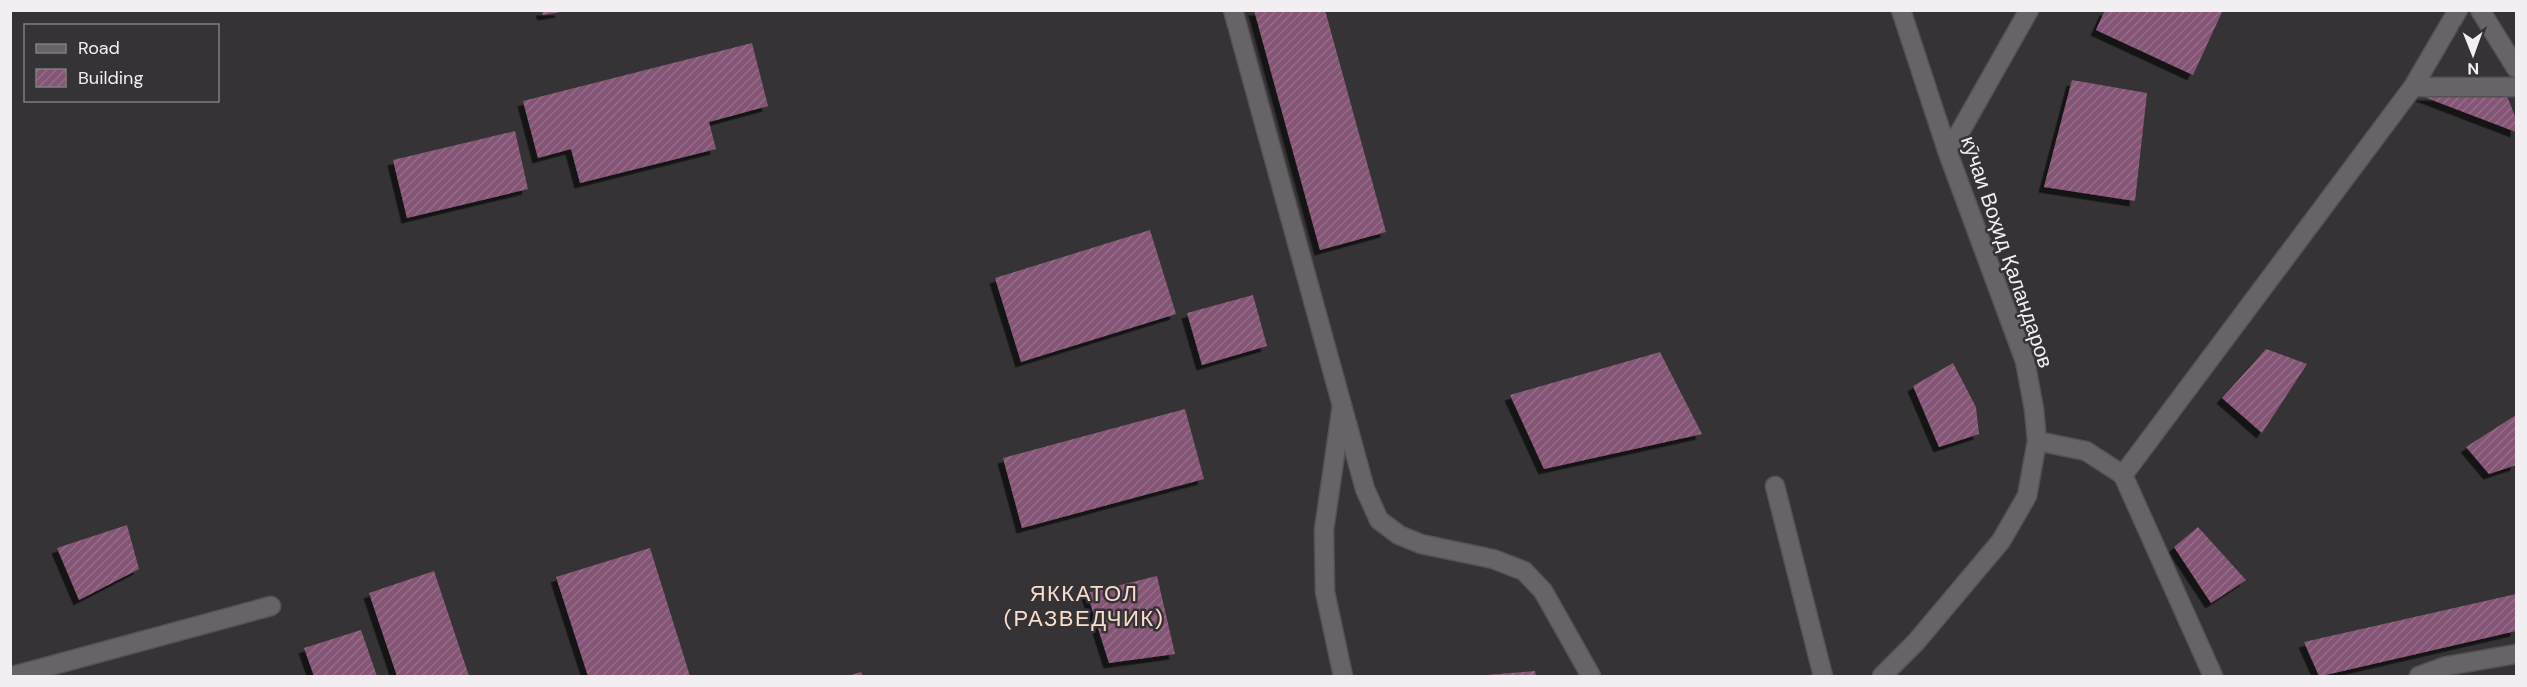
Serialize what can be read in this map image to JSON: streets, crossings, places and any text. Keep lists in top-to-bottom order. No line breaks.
{"streets":{"street":["кӯчаи Воҳид Қаландаров"]},"districts":["ЯККАТОЛ (РАЗВЕДЧИК)"],"legend":["Road","Building"],"north":"bottom"}
